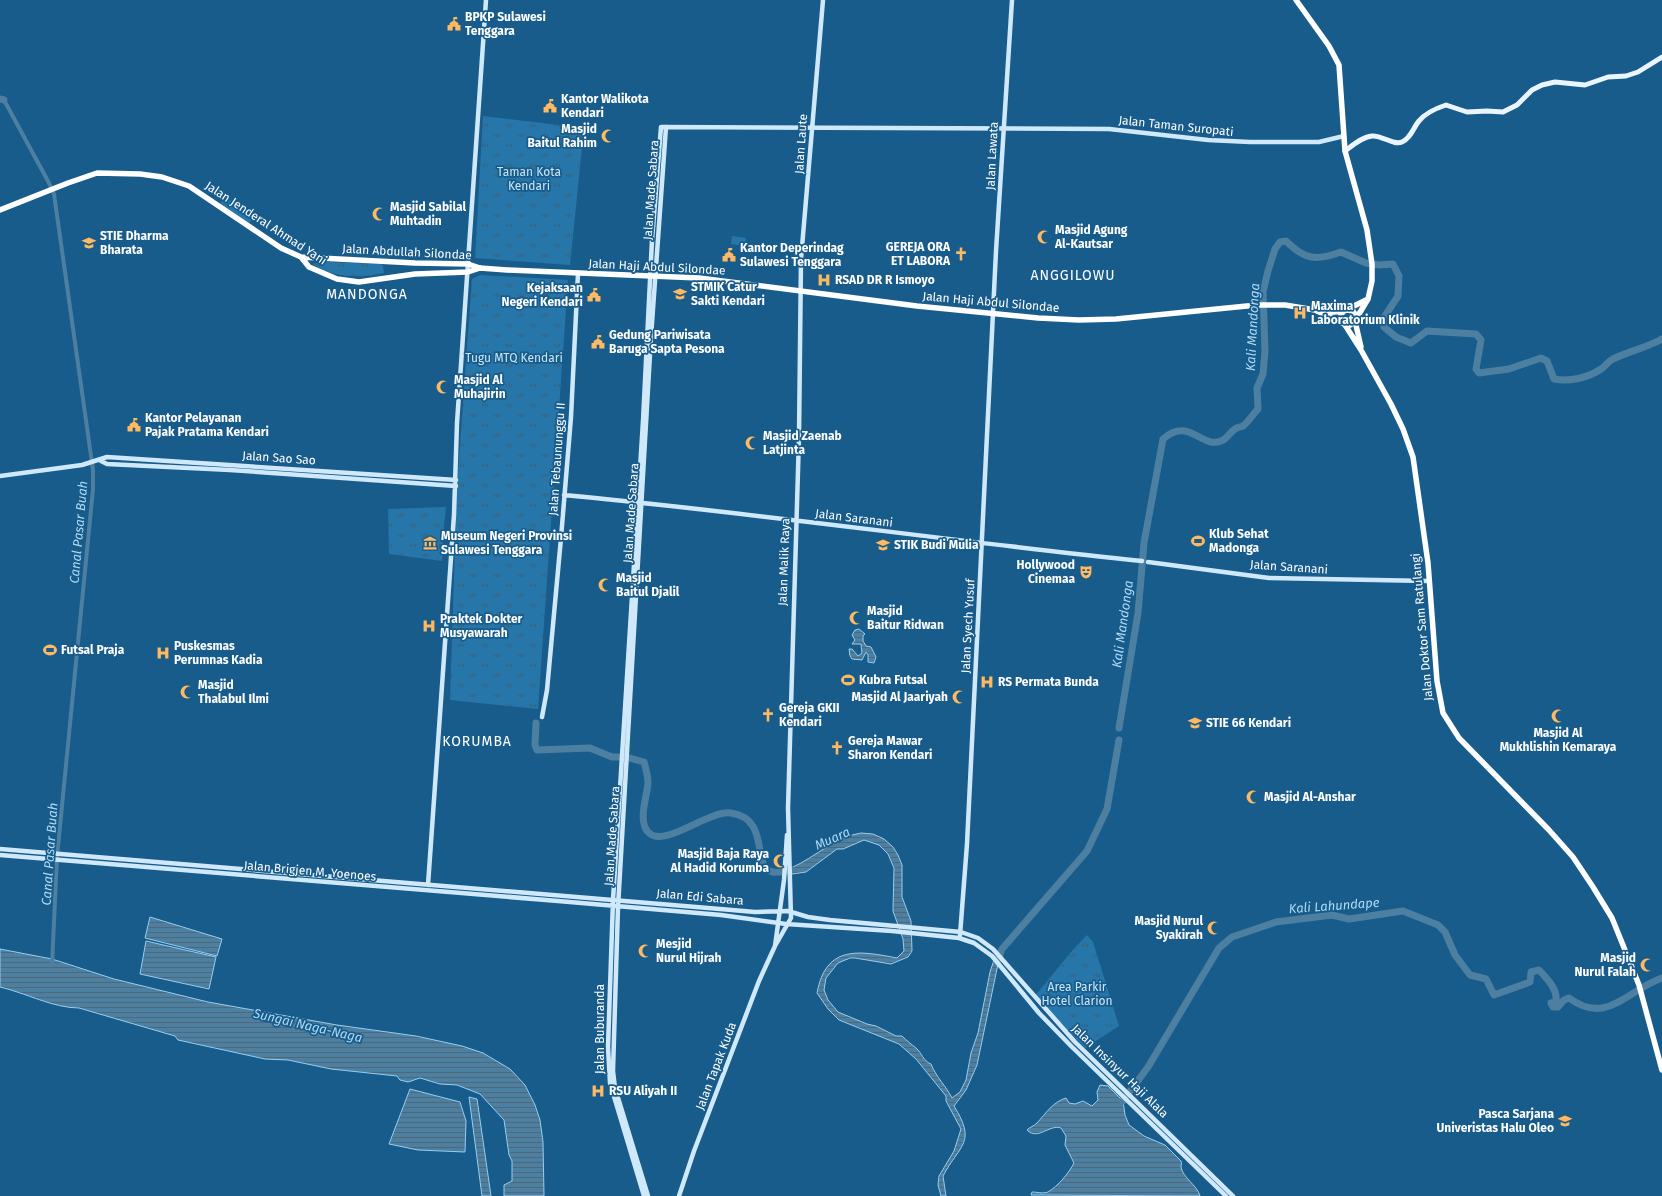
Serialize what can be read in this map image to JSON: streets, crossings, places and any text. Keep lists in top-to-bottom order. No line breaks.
{"streets":{"highway":["Jalan Jenderal Ahmad Yani","Jalan Abdullah Silondae","Jalan Haji Abdul Silondae","Jalan Doktor Sam Ratulangi"],"street":["Jalan Taman Suropati","Jalan Laute","Jalan Lawata","Jalan Made Sabara","Jalan Sao Sao","Jalan Tebaununggu II","Jalan Saranani","Jalan Malik Raya","Jalan Syech Yusuf","Jalan Brigjen M. Yoenoes","Jalan Edi Sabara","Jalan Buburanda","Jalan Tapak Kuda","Jalan Insinyur Haji Alala"]},"crossings":[["Jalan Taman Suropati","Jalan Laute"],["Jalan Taman Suropati","Jalan Lawata"],["Jalan Taman Suropati","Jalan Made Sabara"],["Jalan Laute","Jalan Haji Abdul Silondae"],["Jalan Laute","Jalan Malik Raya"],["Jalan Lawata","Jalan Haji Abdul Silondae"],["Jalan Lawata","Jalan Syech Yusuf"],["Jalan Made Sabara","Jalan Haji Abdul Silondae"],["Jalan Made Sabara","Jalan Saranani"],["Jalan Made Sabara","Jalan Brigjen M. Yoenoes"],["Jalan Made Sabara","Jalan Edi Sabara"],["Jalan Made Sabara","Jalan Buburanda"],["Jalan Jenderal Ahmad Yani","Jalan Abdullah Silondae"],["Jalan Abdullah Silondae","Jalan Haji Abdul Silondae"],["Jalan Haji Abdul Silondae","Jalan Tebaununggu II"],["Jalan Haji Abdul Silondae","Jalan Malik Raya"],["Jalan Haji Abdul Silondae","Jalan Syech Yusuf"],["Jalan Tebaununggu II","Jalan Saranani"],["Jalan Saranani","Jalan Malik Raya"],["Jalan Saranani","Jalan Syech Yusuf"],["Jalan Saranani","Jalan Doktor Sam Ratulangi"],["Jalan Syech Yusuf","Jalan Insinyur Haji Alala"],["Jalan Brigjen M. Yoenoes","Jalan Edi Sabara"],["Jalan Brigjen M. Yoenoes","Jalan Buburanda"],["Jalan Edi Sabara","Jalan Buburanda"],["Jalan Edi Sabara","Jalan Tapak Kuda"],["Jalan Edi Sabara","Jalan Insinyur Haji Alala"],["Jalan Tapak Kuda","Jalan Insinyur Haji Alala"]],"districts":["ANGGILOWU","MANDONGA","KORUMBA"],"water":["Kali Mandonga","Canal Pasar Buah","Muara","Kali Lahundape","Sungai Naga-Naga"],"parks":["Taman Kota Kendari","Tugu MTQ Kendari","Area Parkir Hotel Clarion"],"places":{"public building":["BPKP Sulawesi Tenggara","Kantor Walikota Kendari","Kantor Deperindag Sulawesi Tenggara","Kejaksaan Negeri Kendari","Gedung Pariwisata Baruga Sapta Pesona","Kantor Pelayanan Pajak Pratama Kendari"],"mosque":["Masjid Baitul Rahim","Masjid Sabilal Muhtadin","Masjid Agung Al-Kautsar","Masjid Al Muhajirin","Masjid Zaenab Latjinta","Masjid Baitul Djalil","Masjid Baitur Ridwan","Masjid Thalabul Ilmi","Masjid Al Jaariyah","Masjid Al Mukhlishin Kemaraya","Masjid Al-Anshar","Masjid Baja Raya Al Hadid Korumba","Masjid Nurul Syakirah","Mesjid Nurul Hijrah","Masjid Nurul Falah"],"school or university":["STIE Dharma Bharata","STMIK Catur Sakti Kendari","STIK Budi Mulia","STIE 66 Kendari","Pasca Sarjana Univeristas Halu Oleo"],"church":["GEREJA ORA ET LABORA","Gereja GKII Kendari","Gereja Mawar Sharon Kendari"],"hospital":["RSAD DR R Ismoyo","Maxima Laboratorium Klinik","Praktek Dokter Musyawarah","Puskesmas Perumnas Kadia","RS Permata Bunda","RSU Aliyah II"],"sports":["Klub Sehat Madonga","Futsal Praja","Kubra Futsal"],"museum":["Museum Negeri Provinsi Sulawesi Tenggara"],"theatre":["Hollywood Cinemaa"]}}
